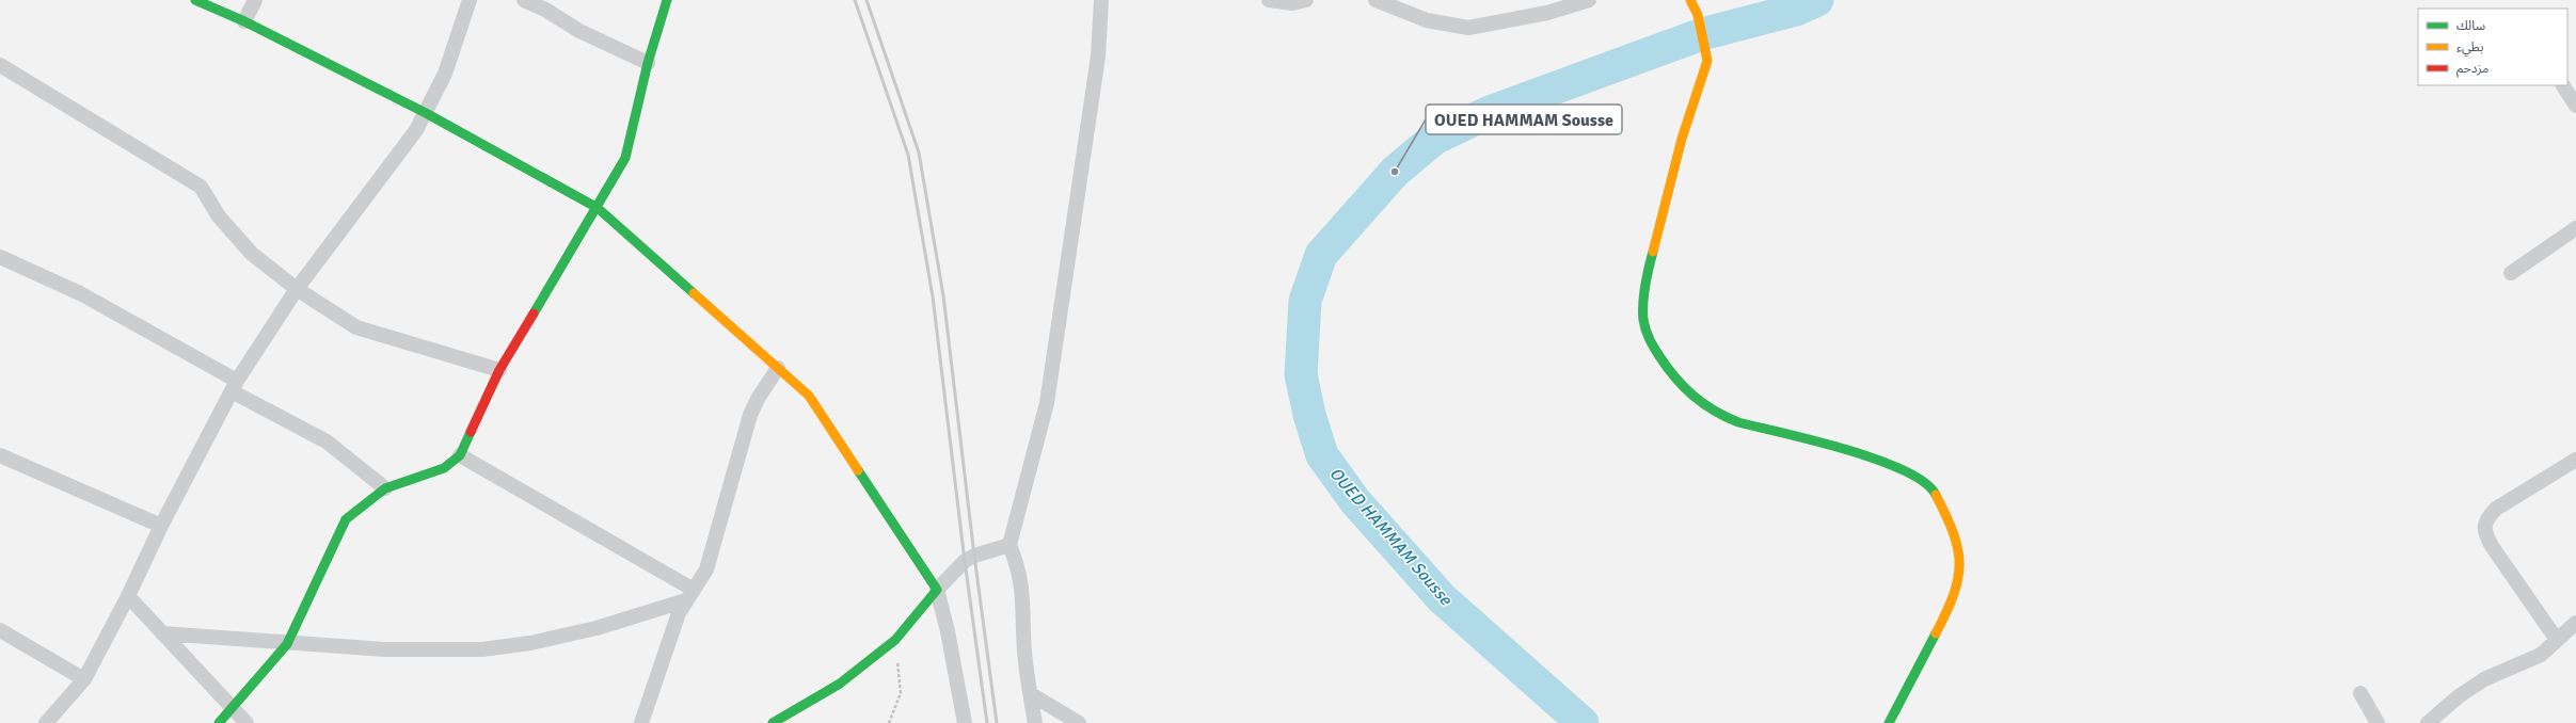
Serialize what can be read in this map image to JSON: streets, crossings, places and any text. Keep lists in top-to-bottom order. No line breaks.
{"water":["OUED HAMMAM Sousse"],"places":["OUED HAMMAM Sousse"],"legend":["سالك","بطيء","مزدحم"]}
